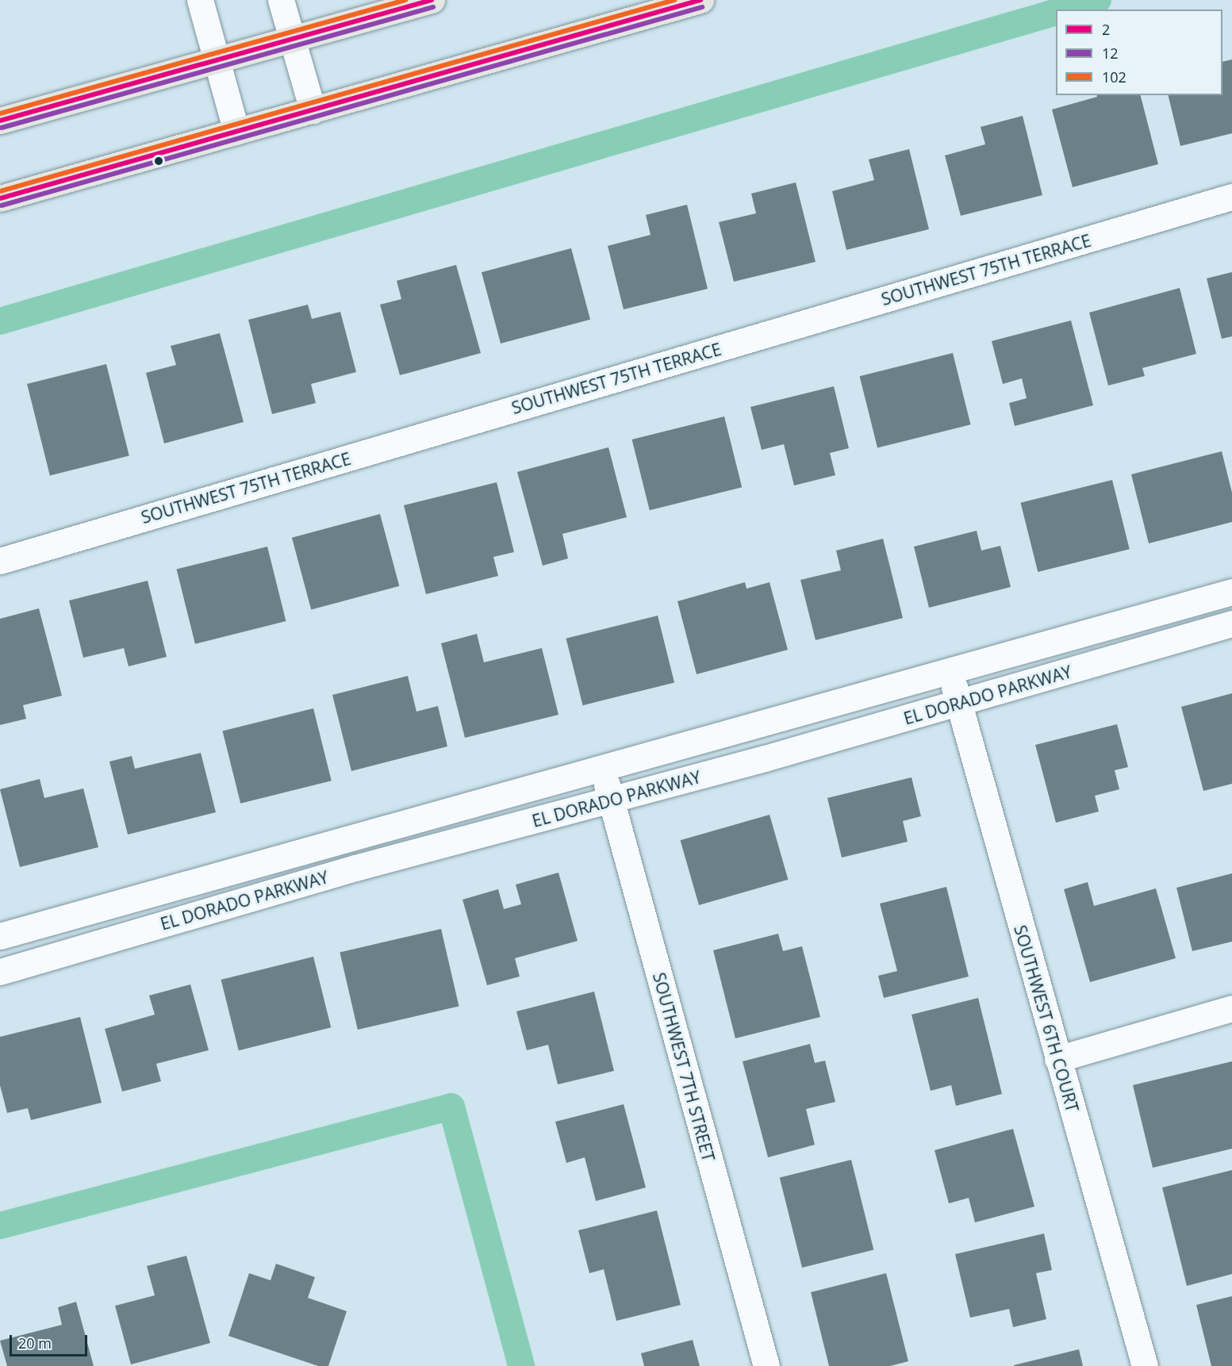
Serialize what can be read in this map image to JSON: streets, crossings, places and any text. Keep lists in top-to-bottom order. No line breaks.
{"streets":{"street":["SOUTHWEST 75TH TERRACE","EL DORADO PARKWAY","SOUTHWEST 6TH COURT","SOUTHWEST 7TH STREET"]},"crossings":[["EL DORADO PARKWAY","SOUTHWEST 6TH COURT"],["EL DORADO PARKWAY","SOUTHWEST 7TH STREET"]],"lines":["transit line 2","transit line 102","transit line 12"],"legend":["2","12","102"],"scale_bar":"20 m"}
